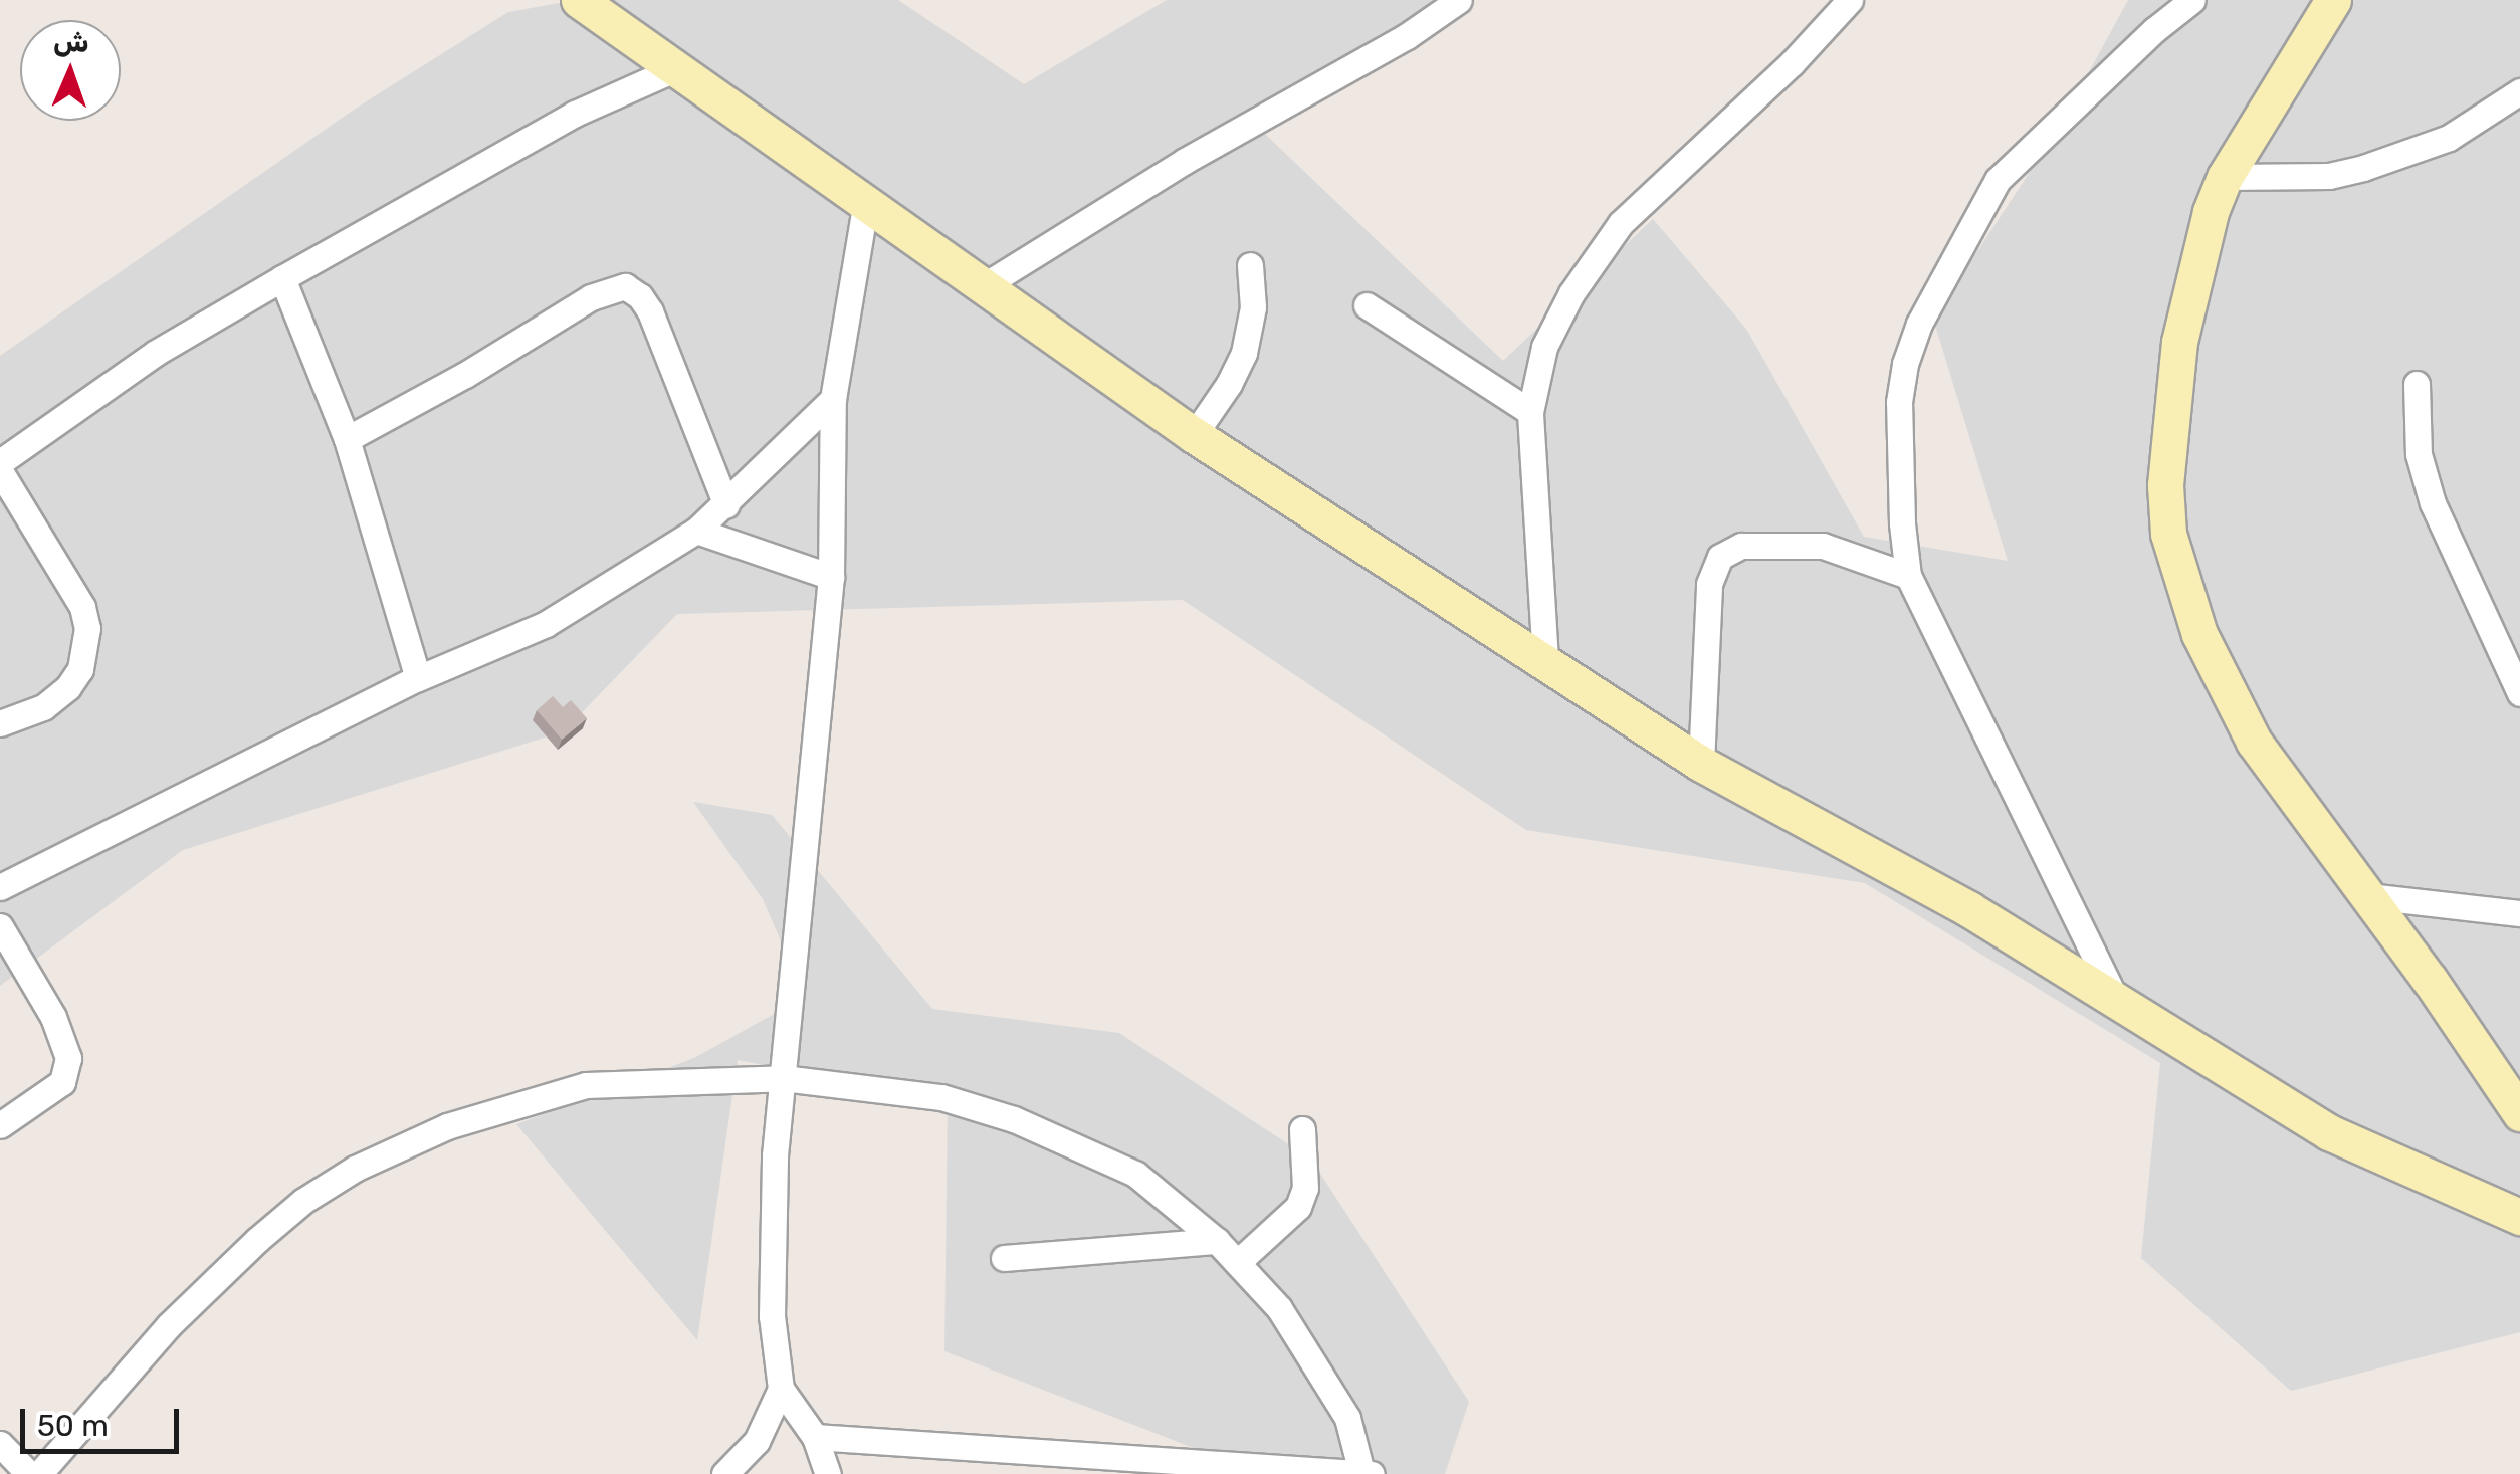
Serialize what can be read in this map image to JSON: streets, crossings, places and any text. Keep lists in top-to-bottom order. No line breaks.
{"scale_bar":"50 m","north":"top"}
